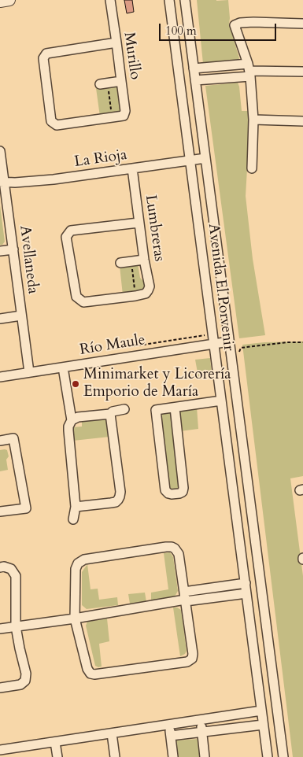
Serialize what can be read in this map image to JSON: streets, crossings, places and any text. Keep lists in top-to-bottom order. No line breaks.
{"streets":{"street":["Murillo","La Rioja","Lumbreras","Avellaneda","Avenida El Porvenir","Río Maule"]},"crossings":[["La Rioja","Lumbreras"],["La Rioja","Avellaneda"],["La Rioja","Avenida El Porvenir"],["Avellaneda","Río Maule"],["Avenida El Porvenir","Río Maule"]],"places":["Minimarket y Licorería Emporio de María"],"scale_bar":"100 m"}
